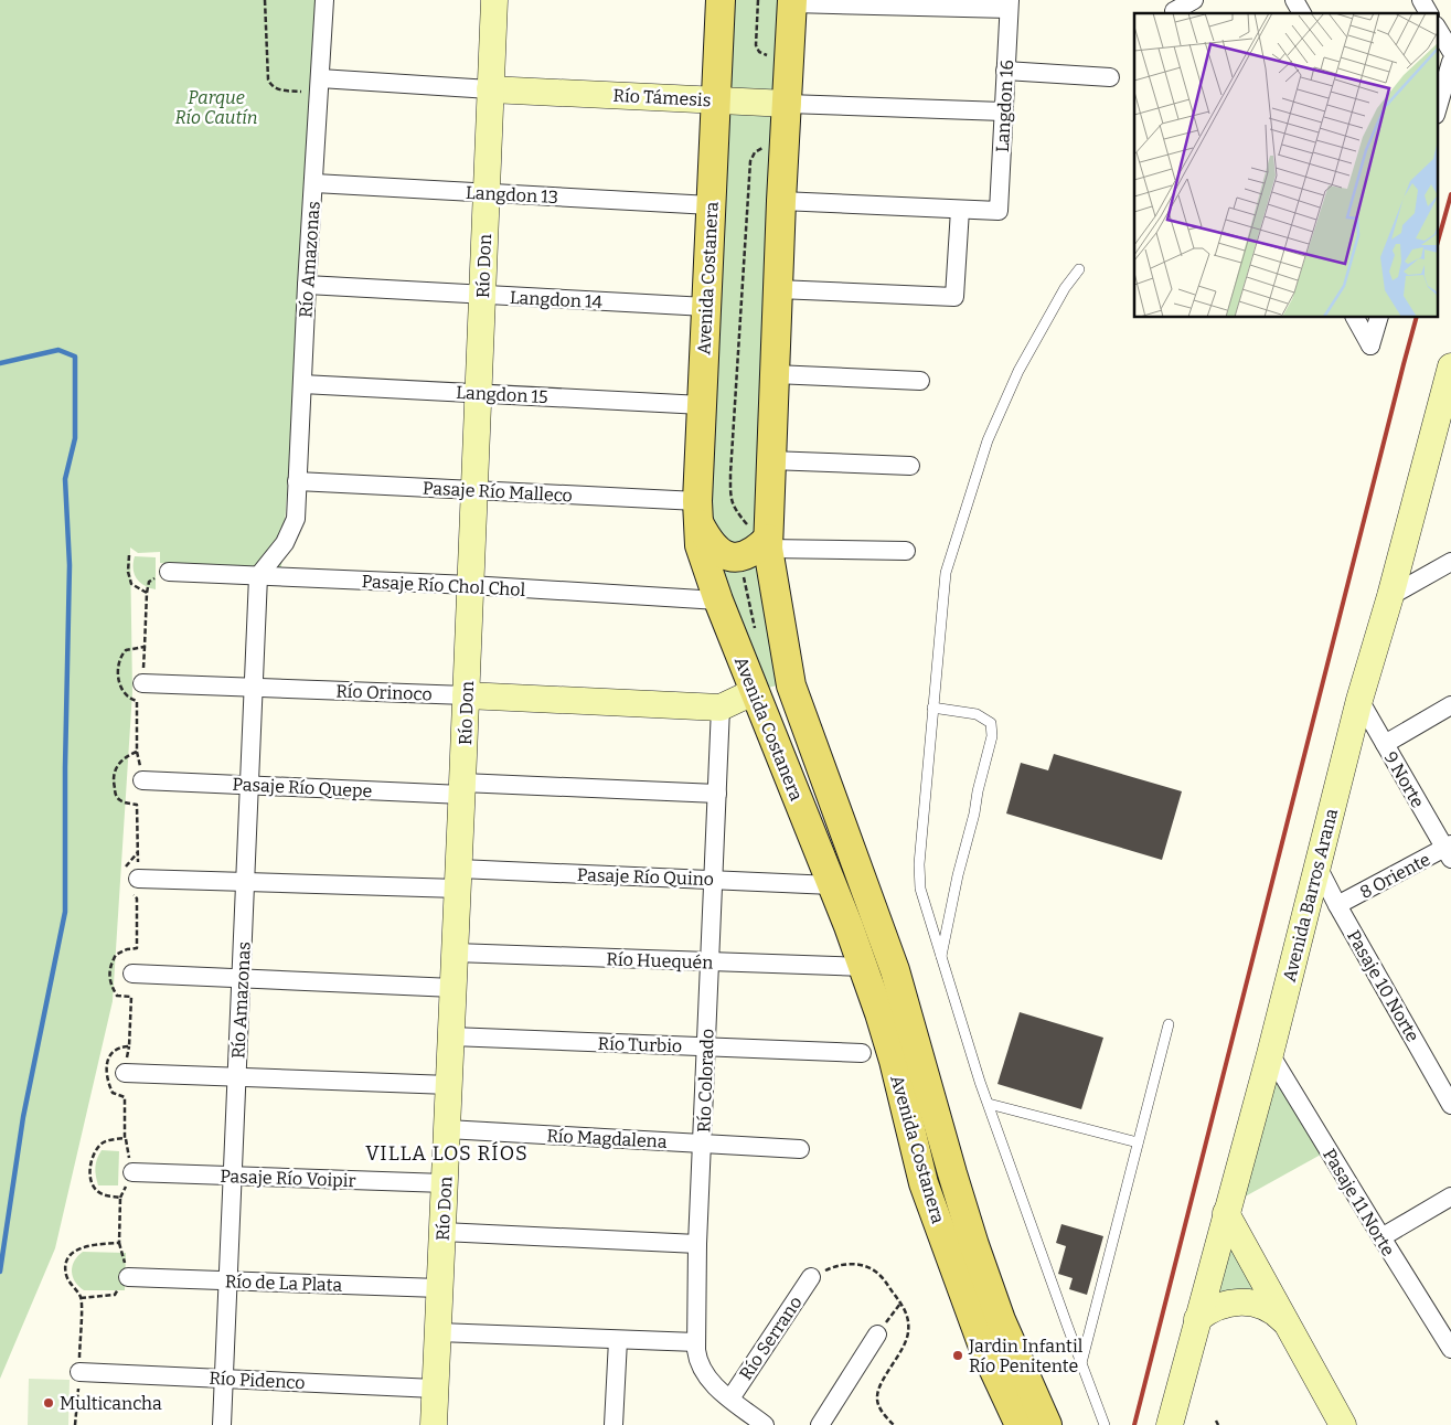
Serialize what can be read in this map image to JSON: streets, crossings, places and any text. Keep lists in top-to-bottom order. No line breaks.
{"streets":{"main road":["Avenida Costanera"],"street":["Río Támesis","Langdon 16","Langdon 13","Río Amazonas","Río Don","Langdon 14","Langdon 15","Pasaje Río Malleco","Pasaje Río Chol Chol","Río Orinoco","9 Norte","Pasaje Río Quepe","8 Oriente","Pasaje Río Quino","Avenida Barros Arana","Río Huequén","Pasaje 10 Norte","Río Turbio","Río Colorado","Río Magdalena","Pasaje Río Voipir","Pasaje 11 Norte","Río de La Plata","Río Serrano","Río Pidenco"]},"crossings":[["Río Támesis","Langdon 16"],["Río Támesis","Río Amazonas"],["Río Támesis","Río Don"],["Río Támesis","Avenida Costanera"],["Langdon 13","Río Amazonas"],["Langdon 13","Río Don"],["Langdon 13","Avenida Costanera"],["Río Amazonas","Langdon 14"],["Río Amazonas","Langdon 15"],["Río Amazonas","Pasaje Río Malleco"],["Río Amazonas","Pasaje Río Chol Chol"],["Río Amazonas","Río Orinoco"],["Río Amazonas","Pasaje Río Quepe"],["Río Amazonas","Pasaje Río Quino"],["Río Amazonas","Pasaje Río Voipir"],["Río Amazonas","Río de La Plata"],["Río Amazonas","Río Pidenco"],["Río Don","Langdon 14"],["Río Don","Langdon 15"],["Río Don","Pasaje Río Malleco"],["Río Don","Pasaje Río Chol Chol"],["Río Don","Río Orinoco"],["Río Don","Pasaje Río Quepe"],["Río Don","Pasaje Río Quino"],["Río Don","Río Huequén"],["Río Don","Río Turbio"],["Río Don","Río Magdalena"],["Río Don","Pasaje Río Voipir"],["Río Don","Río de La Plata"],["Río Don","Río Pidenco"],["Avenida Costanera","Langdon 14"],["Avenida Costanera","Langdon 15"],["Avenida Costanera","Pasaje Río Malleco"],["Avenida Costanera","Pasaje Río Chol Chol"],["Avenida Costanera","Río Orinoco"],["Avenida Costanera","Pasaje Río Quino"],["Avenida Costanera","Río Huequén"],["Río Orinoco","Río Colorado"],["9 Norte","8 Oriente"],["9 Norte","Avenida Barros Arana"],["Pasaje Río Quepe","Río Colorado"],["8 Oriente","Pasaje 10 Norte"],["Pasaje Río Quino","Río Colorado"],["Avenida Barros Arana","Pasaje 10 Norte"],["Avenida Barros Arana","Pasaje 11 Norte"],["Río Huequén","Río Colorado"],["Río Turbio","Río Colorado"],["Río Colorado","Río Magdalena"],["Río Colorado","Río Serrano"]],"districts":["VILLA LOS RÍOS"],"parks":["Parque Río Cautín"],"places":["Jardin Infantil Río Penitente","Multicancha"]}
